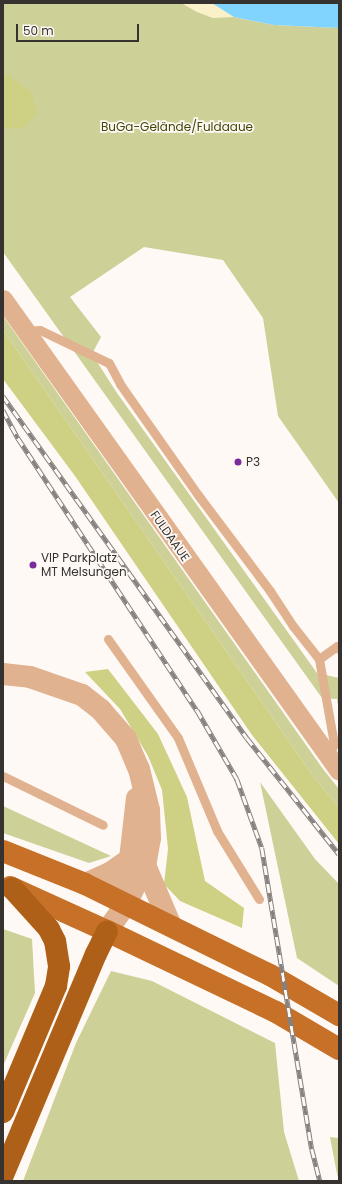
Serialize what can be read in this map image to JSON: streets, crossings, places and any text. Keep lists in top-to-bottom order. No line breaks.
{"streets":{"street":["FULDAAUE"]},"parks":["BuGa-Gelände/Fuldaaue"],"places":["P3","VIP Parkplatz MT Melsungen"],"scale_bar":"50 m"}
